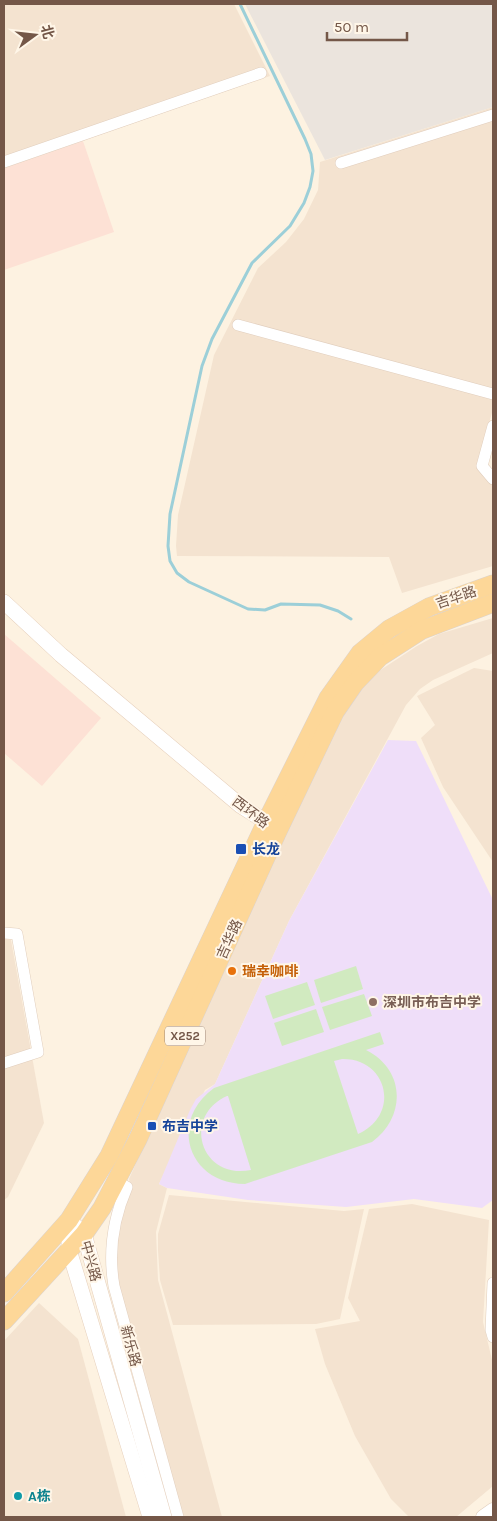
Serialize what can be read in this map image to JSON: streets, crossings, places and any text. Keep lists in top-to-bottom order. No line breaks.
{"streets":{"main road":["吉华路","西环路","X252","中兴路"],"street":["新乐路"]},"crossings":[["吉华路","西环路"],["吉华路","中兴路"],["吉华路","新乐路"]],"places":{"transit":["长龙","布吉中学"],"other":["瑞幸咖啡","深圳市布吉中学","A栋"]},"scale_bar":"50 m","north":"right"}
